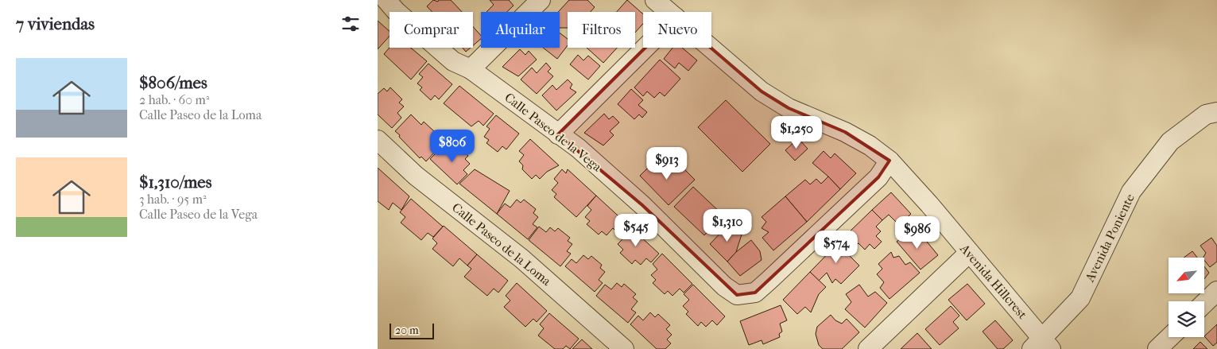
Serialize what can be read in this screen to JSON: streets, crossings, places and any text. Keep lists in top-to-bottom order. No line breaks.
{"streets":{"street":["Calle Paseo de la Vega","Avenida Poniente","Calle Paseo de la Loma","Avenida Hillcrest"]},"crossings":[["Calle Paseo de la Vega","Avenida Hillcrest"],["Avenida Poniente","Avenida Hillcrest"]],"scale_bar":"20 m","north":"bottom left","page":{"heading":"7 viviendas","chip":["Comprar","Alquilar","Filtros","Nuevo"],"list":[{"name":"$806/mes","note":"2 hab. · 60 m² · Calle Paseo de la Loma"},{"name":"$1,310/mes","note":"3 hab. · 95 m² · Calle Paseo de la Vega"}],"price":["$1,250","$806","$913","$1,310","$545","$986","$574"],"scale":"20 m"}}
